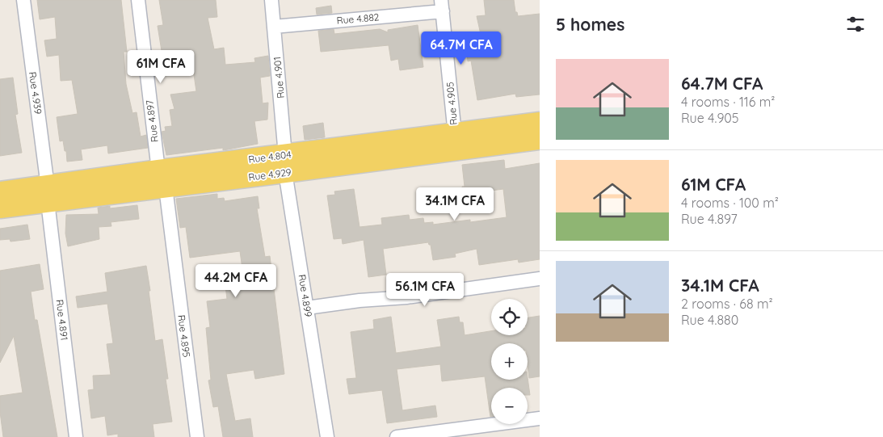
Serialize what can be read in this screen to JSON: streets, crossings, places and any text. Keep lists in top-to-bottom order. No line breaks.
{"streets":{"main road":["Rue 4.804","Rue 4.929"],"street":["Rue 4.882","Rue 4.901","Rue 4.939","Rue 4.905","Rue 4.897","Rue 4.899","Rue 4.891","Rue 4.895"]},"crossings":[["Rue 4.882","Rue 4.901"],["Rue 4.882","Rue 4.905"],["Rue 4.901","Rue 4.804"],["Rue 4.901","Rue 4.929"],["Rue 4.901","Rue 4.899"],["Rue 4.939","Rue 4.804"],["Rue 4.939","Rue 4.891"],["Rue 4.905","Rue 4.804"],["Rue 4.897","Rue 4.804"],["Rue 4.897","Rue 4.895"],["Rue 4.804","Rue 4.929"],["Rue 4.804","Rue 4.899"],["Rue 4.804","Rue 4.891"],["Rue 4.804","Rue 4.895"],["Rue 4.929","Rue 4.899"]],"page":{"heading":"5 homes","price":["64.7M CFA","61M CFA","34.1M CFA","44.2M CFA","56.1M CFA"],"list":[{"name":"64.7M CFA","note":"4 rooms · 116 m² · Rue 4.905"},{"name":"61M CFA","note":"4 rooms · 100 m² · Rue 4.897"},{"name":"34.1M CFA","note":"2 rooms · 68 m² · Rue 4.880"}],"map_buttons":["+","−"]}}
